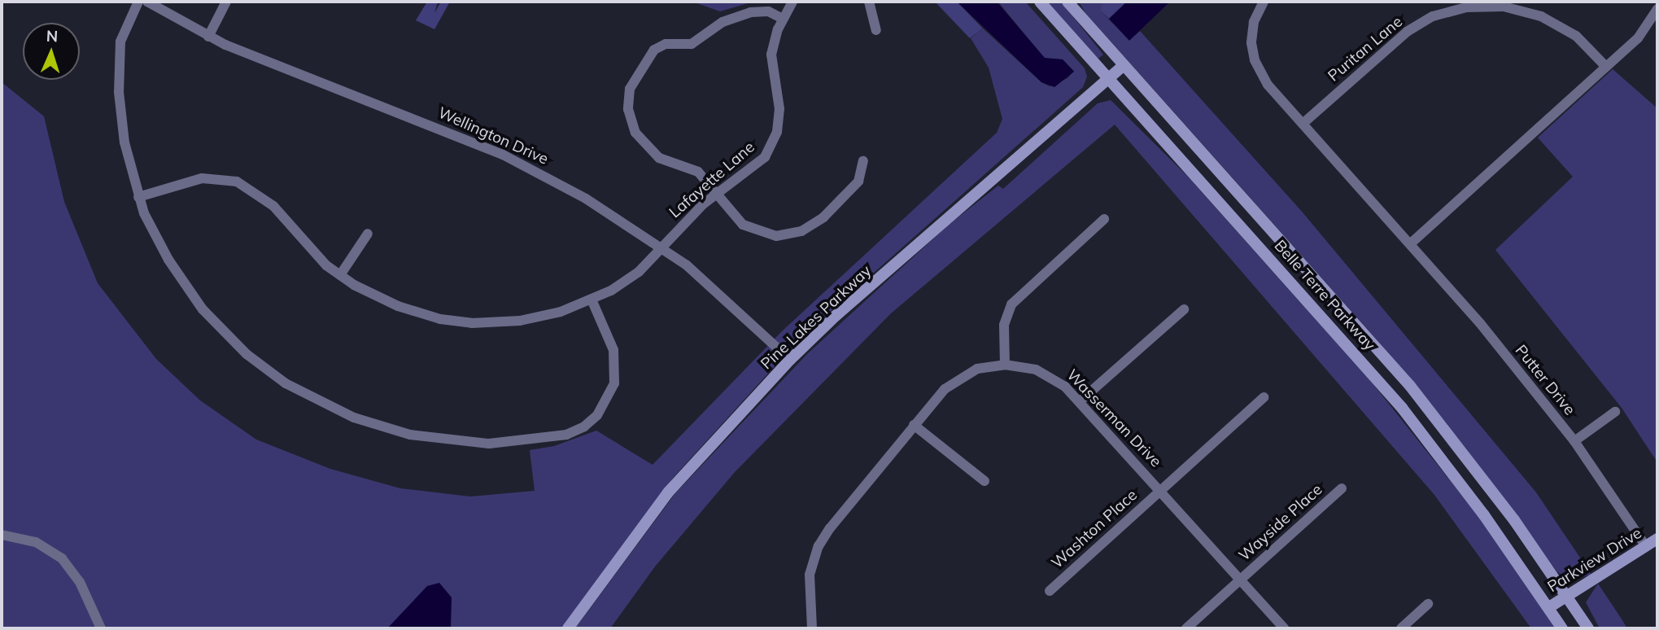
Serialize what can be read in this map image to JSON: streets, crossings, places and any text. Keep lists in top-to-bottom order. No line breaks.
{"streets":{"main road":["Belle Terre Parkway","Pine Lakes Parkway","Parkview Drive"],"street":["Puritan Lane","Wellington Drive","Lafayette Lane","Putter Drive","Wasserman Drive","Wayside Place","Washton Place"]},"crossings":[["Puritan Lane","Putter Drive"],["Wellington Drive","Lafayette Lane"],["Wellington Drive","Pine Lakes Parkway"],["Belle Terre Parkway","Pine Lakes Parkway"],["Belle Terre Parkway","Parkview Drive"],["Putter Drive","Parkview Drive"],["Wasserman Drive","Wayside Place"],["Wasserman Drive","Washton Place"]],"north":"top"}
